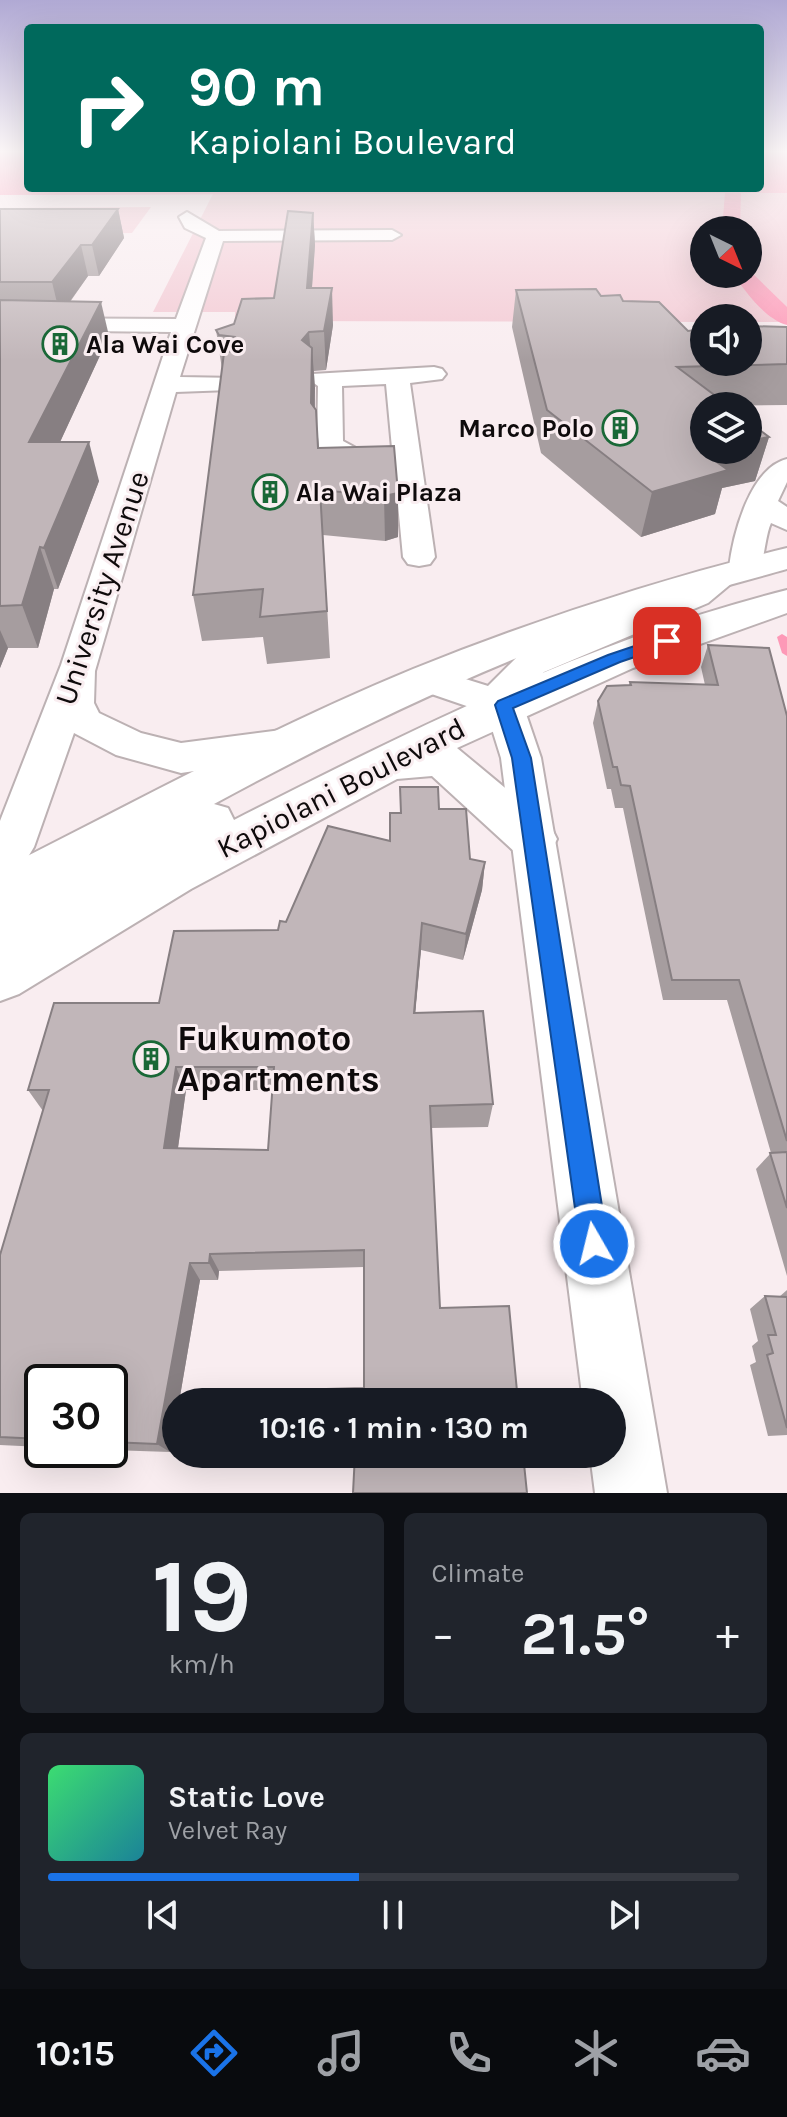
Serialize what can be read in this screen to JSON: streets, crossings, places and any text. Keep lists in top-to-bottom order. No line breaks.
{"streets":{"main road":["Kapiolani Boulevard"],"street":["University Avenue"]},"crossings":[["University Avenue","Kapiolani Boulevard"]],"places":{"building":["Ala Wai Cove","Marco Polo","Ala Wai Plaza","Fukumoto Apartments"]},"north":"bottom right","page":{"turn":["90 m","Kapiolani Boulevard"],"limit":"30","trip":"10:16 · 1 min · 130 m","tile":[["19","km/h"],"Climate"],"heat":["−","21.5°","+"],"song":["Static Love","Velvet Ray"],"tabs":"10:15"}}
